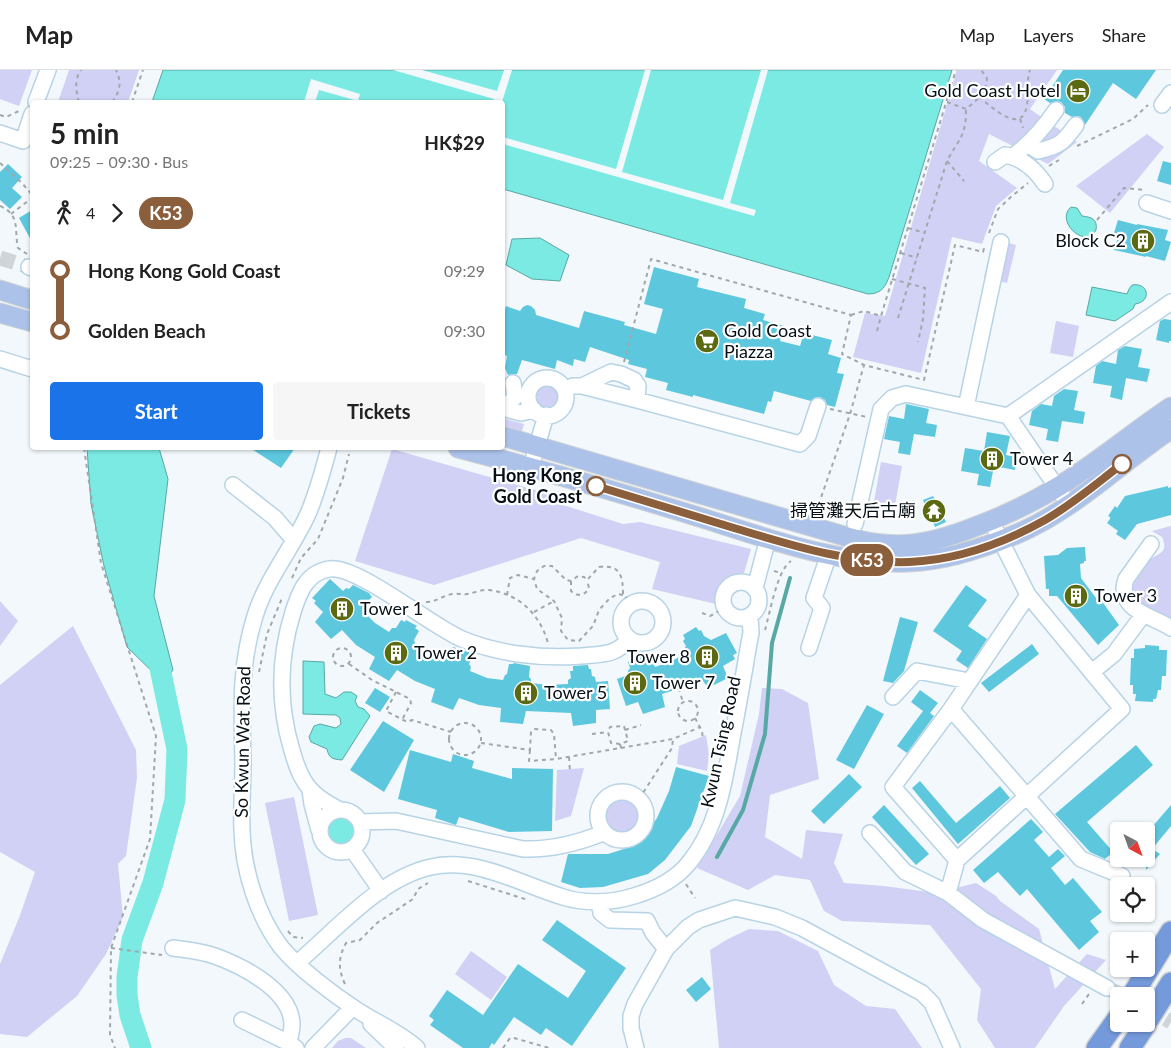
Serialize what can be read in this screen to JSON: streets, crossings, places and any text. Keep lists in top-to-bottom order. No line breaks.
{"streets":{"street":["So Kwun Wat Road","Kwun Tsing Road"]},"crossings":[["So Kwun Wat Road","Kwun Tsing Road"]],"places":{"hotel":["Gold Coast Hotel"],"building":["Block C2","Tower 4","Tower 3","Tower 1","Tower 2","Tower 8","Tower 7","Tower 5"],"supermarket":["Gold Coast Piazza"],"other":["Hong Kong Gold Coast"],"temple":["掃管灘天后古廟"]},"lines":["bus line K53"],"north":"bottom right","page":{"header":"Map","nav":["Map","Layers","Share"],"on_map":"K53","heading":["5 min","09:25 – 09:30 · Bus","HK$29"],"legs":["4","K53"],"list":[{"name":"Hong Kong Gold Coast","value":"09:29"},{"name":"Golden Beach","value":"09:30"}],"buttons":["Start","Tickets"],"map_buttons":["+","−"]}}
